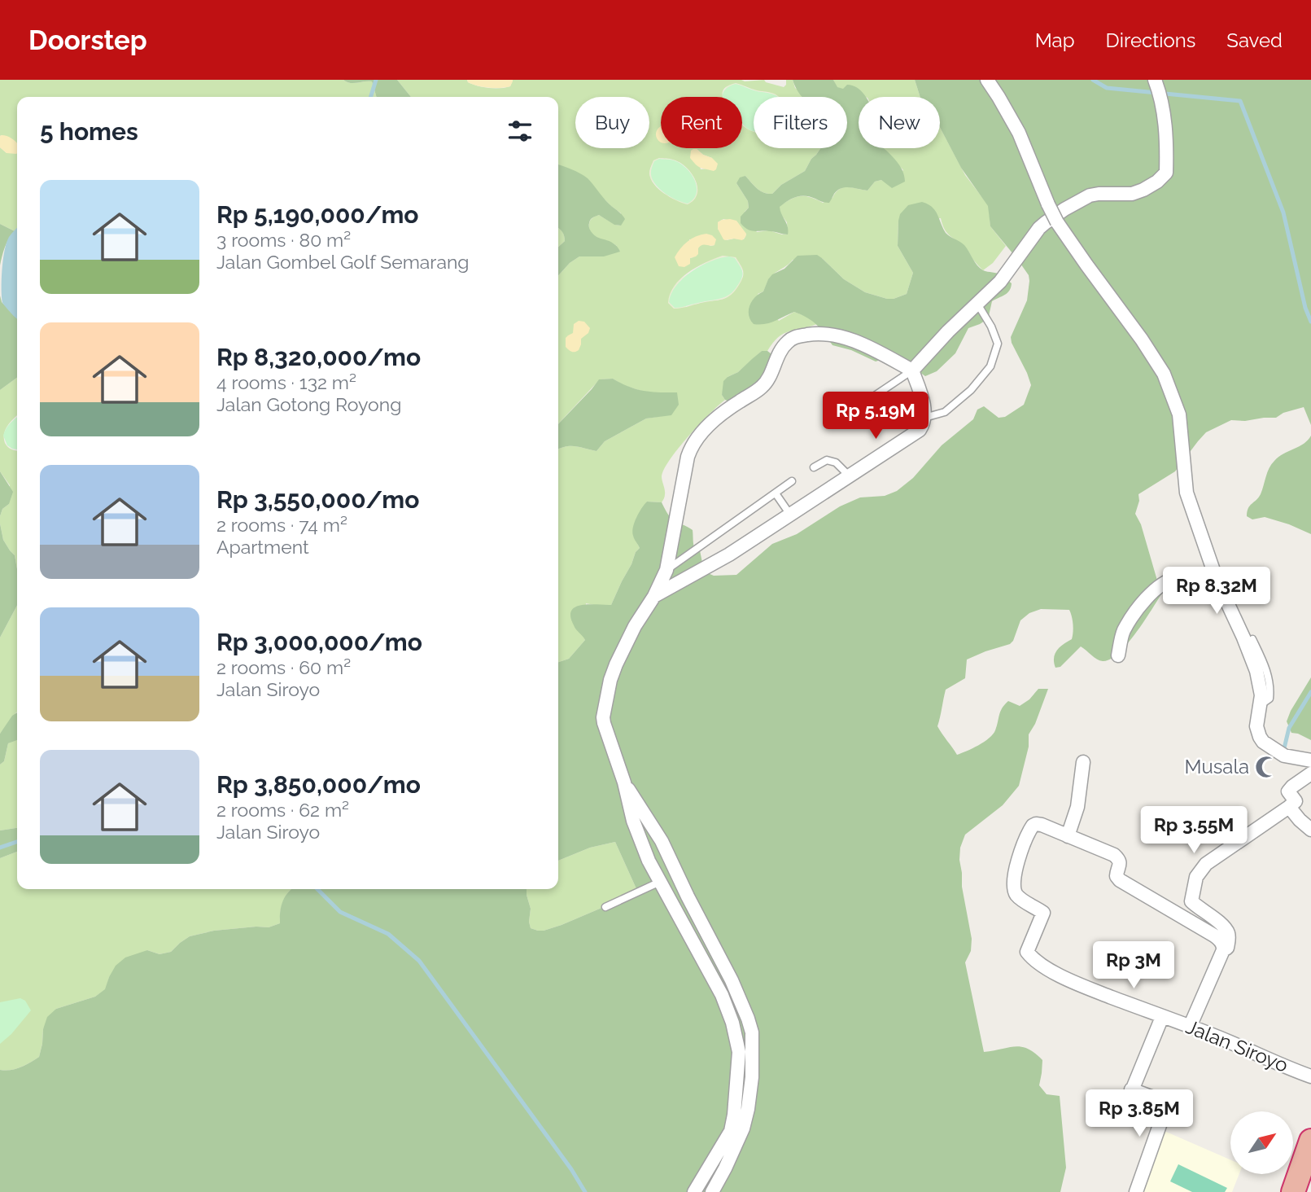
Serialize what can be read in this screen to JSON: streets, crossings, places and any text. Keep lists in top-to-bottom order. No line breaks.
{"streets":{"street":["Jalan Siroyo"]},"places":{"mosque":["Musala"]},"north":"top right","page":{"header":"Doorstep","nav":["Map","Directions","Saved"],"chip":["Buy","Rent","Filters","New"],"heading":"5 homes","list":[{"name":"Rp 5,190,000/mo","note":"3 rooms · 80 m² · Jalan Gombel Golf Semarang"},{"name":"Rp 8,320,000/mo","note":"4 rooms · 132 m² · Jalan Gotong Royong"},{"name":"Rp 3,550,000/mo","note":"2 rooms · 74 m² · Apartment"},{"name":"Rp 3,000,000/mo","note":"2 rooms · 60 m² · Jalan Siroyo"},{"name":"Rp 3,850,000/mo","note":"2 rooms · 62 m² · Jalan Siroyo"}],"price":["Rp 5.19M","Rp 8.32M","Rp 3.55M","Rp 3M","Rp 3.85M"]}}
